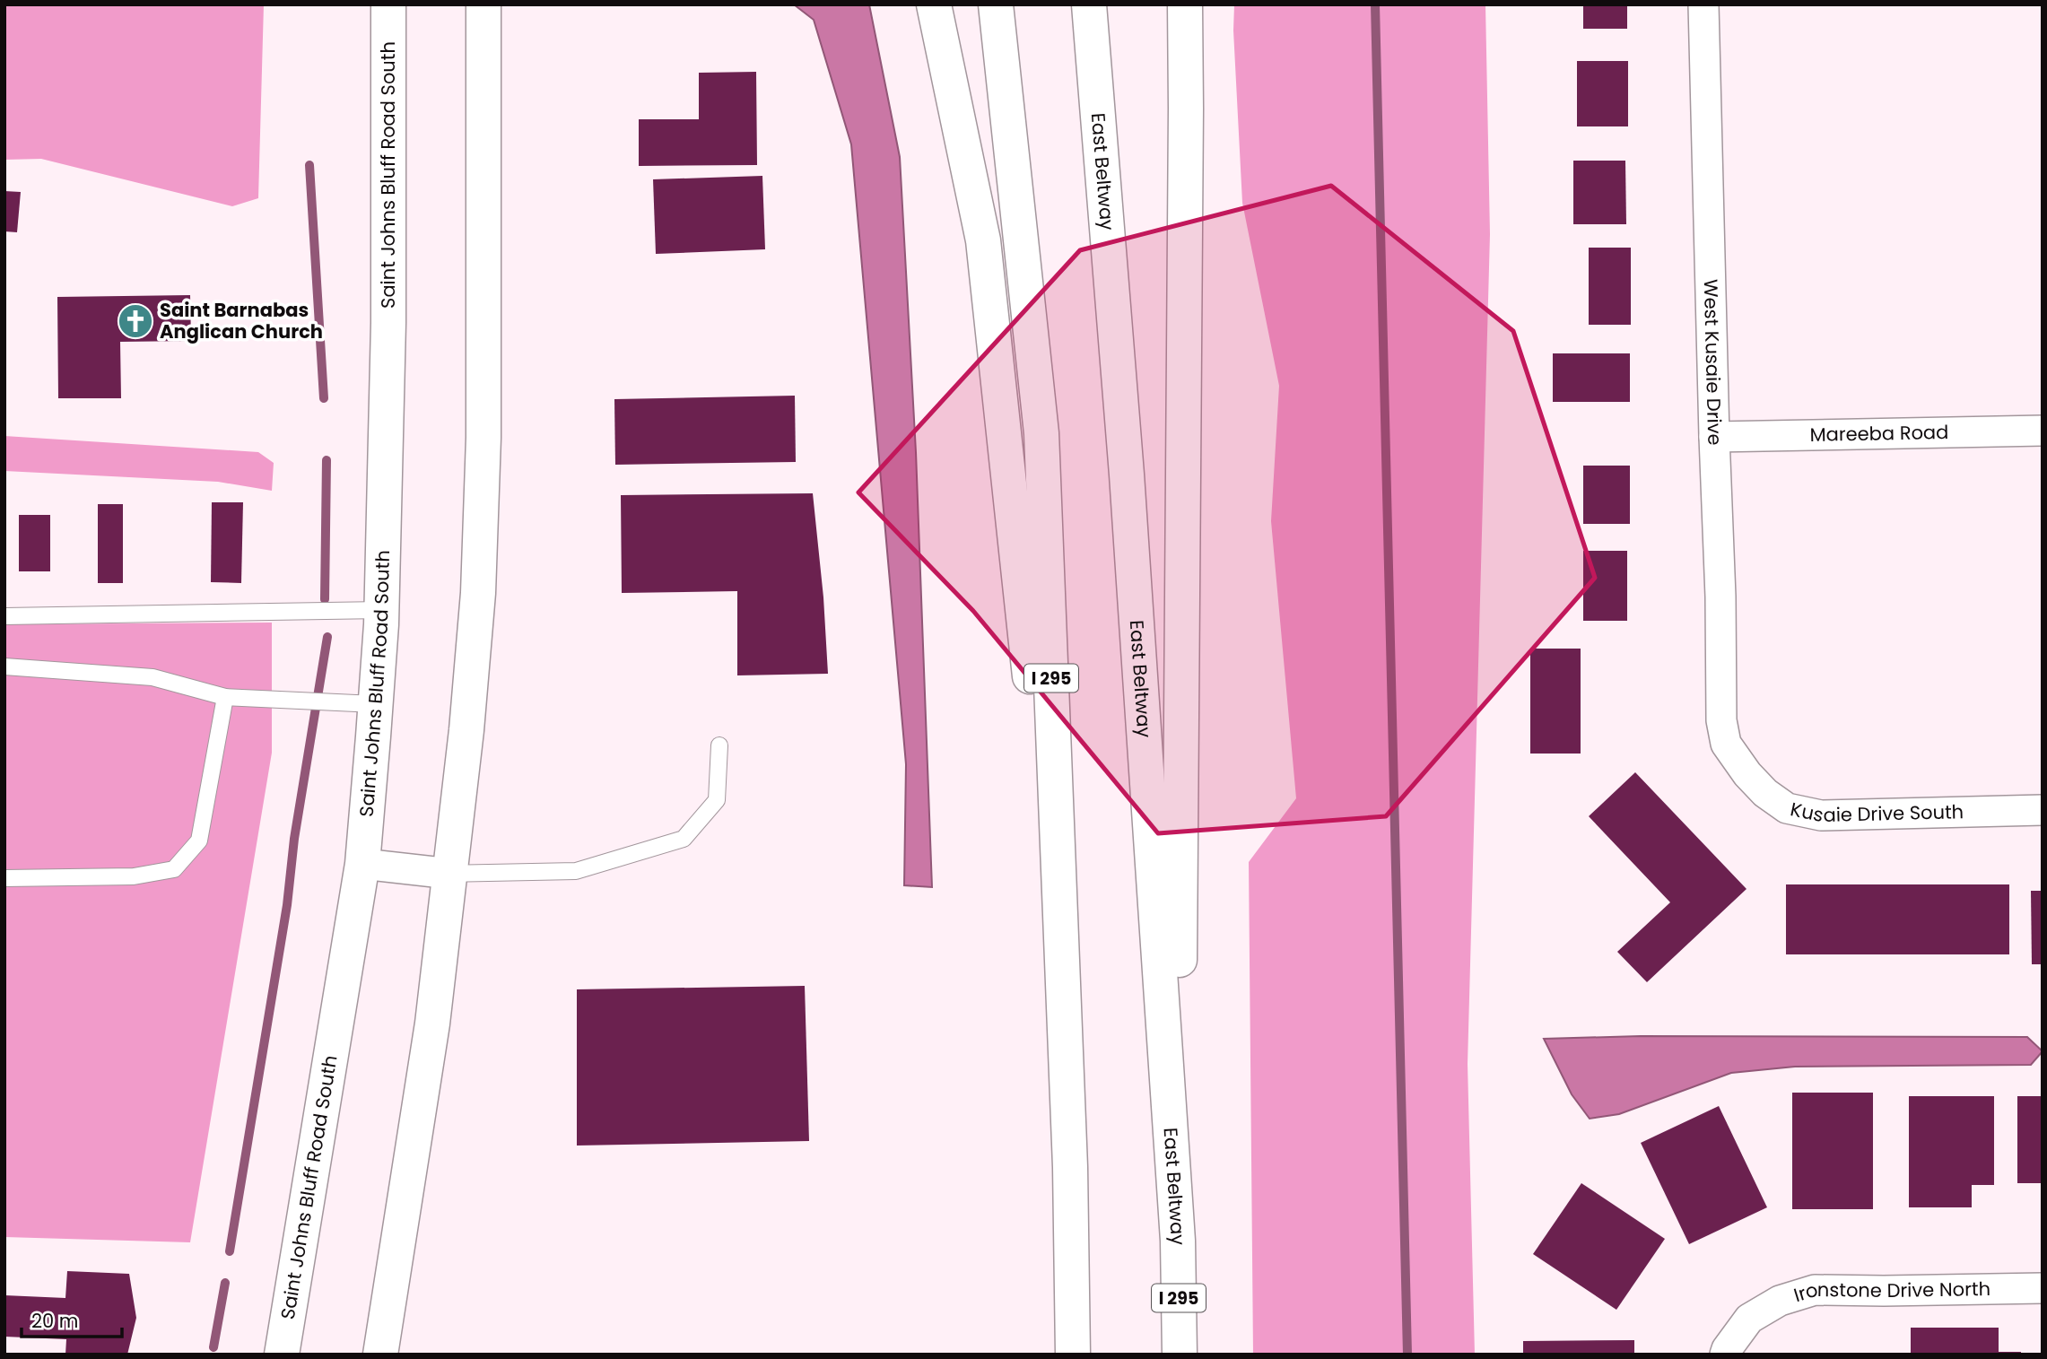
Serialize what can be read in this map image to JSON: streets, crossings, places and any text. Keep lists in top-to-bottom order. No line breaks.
{"streets":{"main road":["East Beltway","Saint Johns Bluff Road South","I 295"],"street":["West Kusaie Drive","Mareeba Road","Kusaie Drive South","Ironstone Drive North"]},"crossings":[["West Kusaie Drive","Mareeba Road"],["West Kusaie Drive","Kusaie Drive South"]],"places":{"church":["Saint Barnabas Anglican Church"]},"scale_bar":"20 m"}
